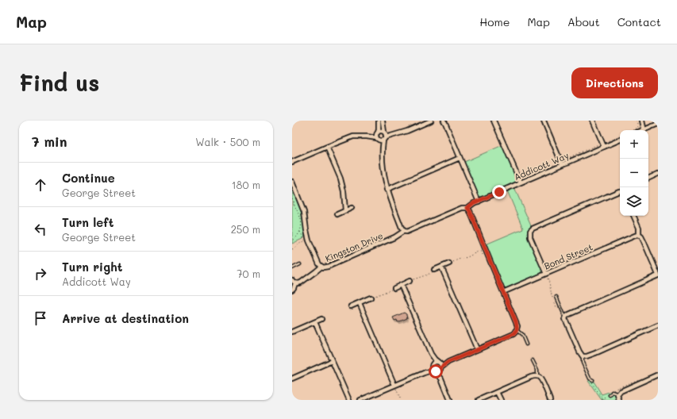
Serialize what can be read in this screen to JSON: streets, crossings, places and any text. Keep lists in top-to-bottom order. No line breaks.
{"streets":{"street":["Addicott Way","Kingston Drive","Bond Street"]},"crossings":[["Addicott Way","Kingston Drive"]],"page":{"header":"Map","nav":["Home","Map","About","Contact"],"buttons":"Directions","title":"Find us","heading":["7 min","Walk · 500 m"],"map_buttons":["+","−"],"list":[["Continue","George Street","180 m"],["Turn left","George Street","250 m"],["Turn right","Addicott Way","70 m"],"Arrive at destination"]}}
